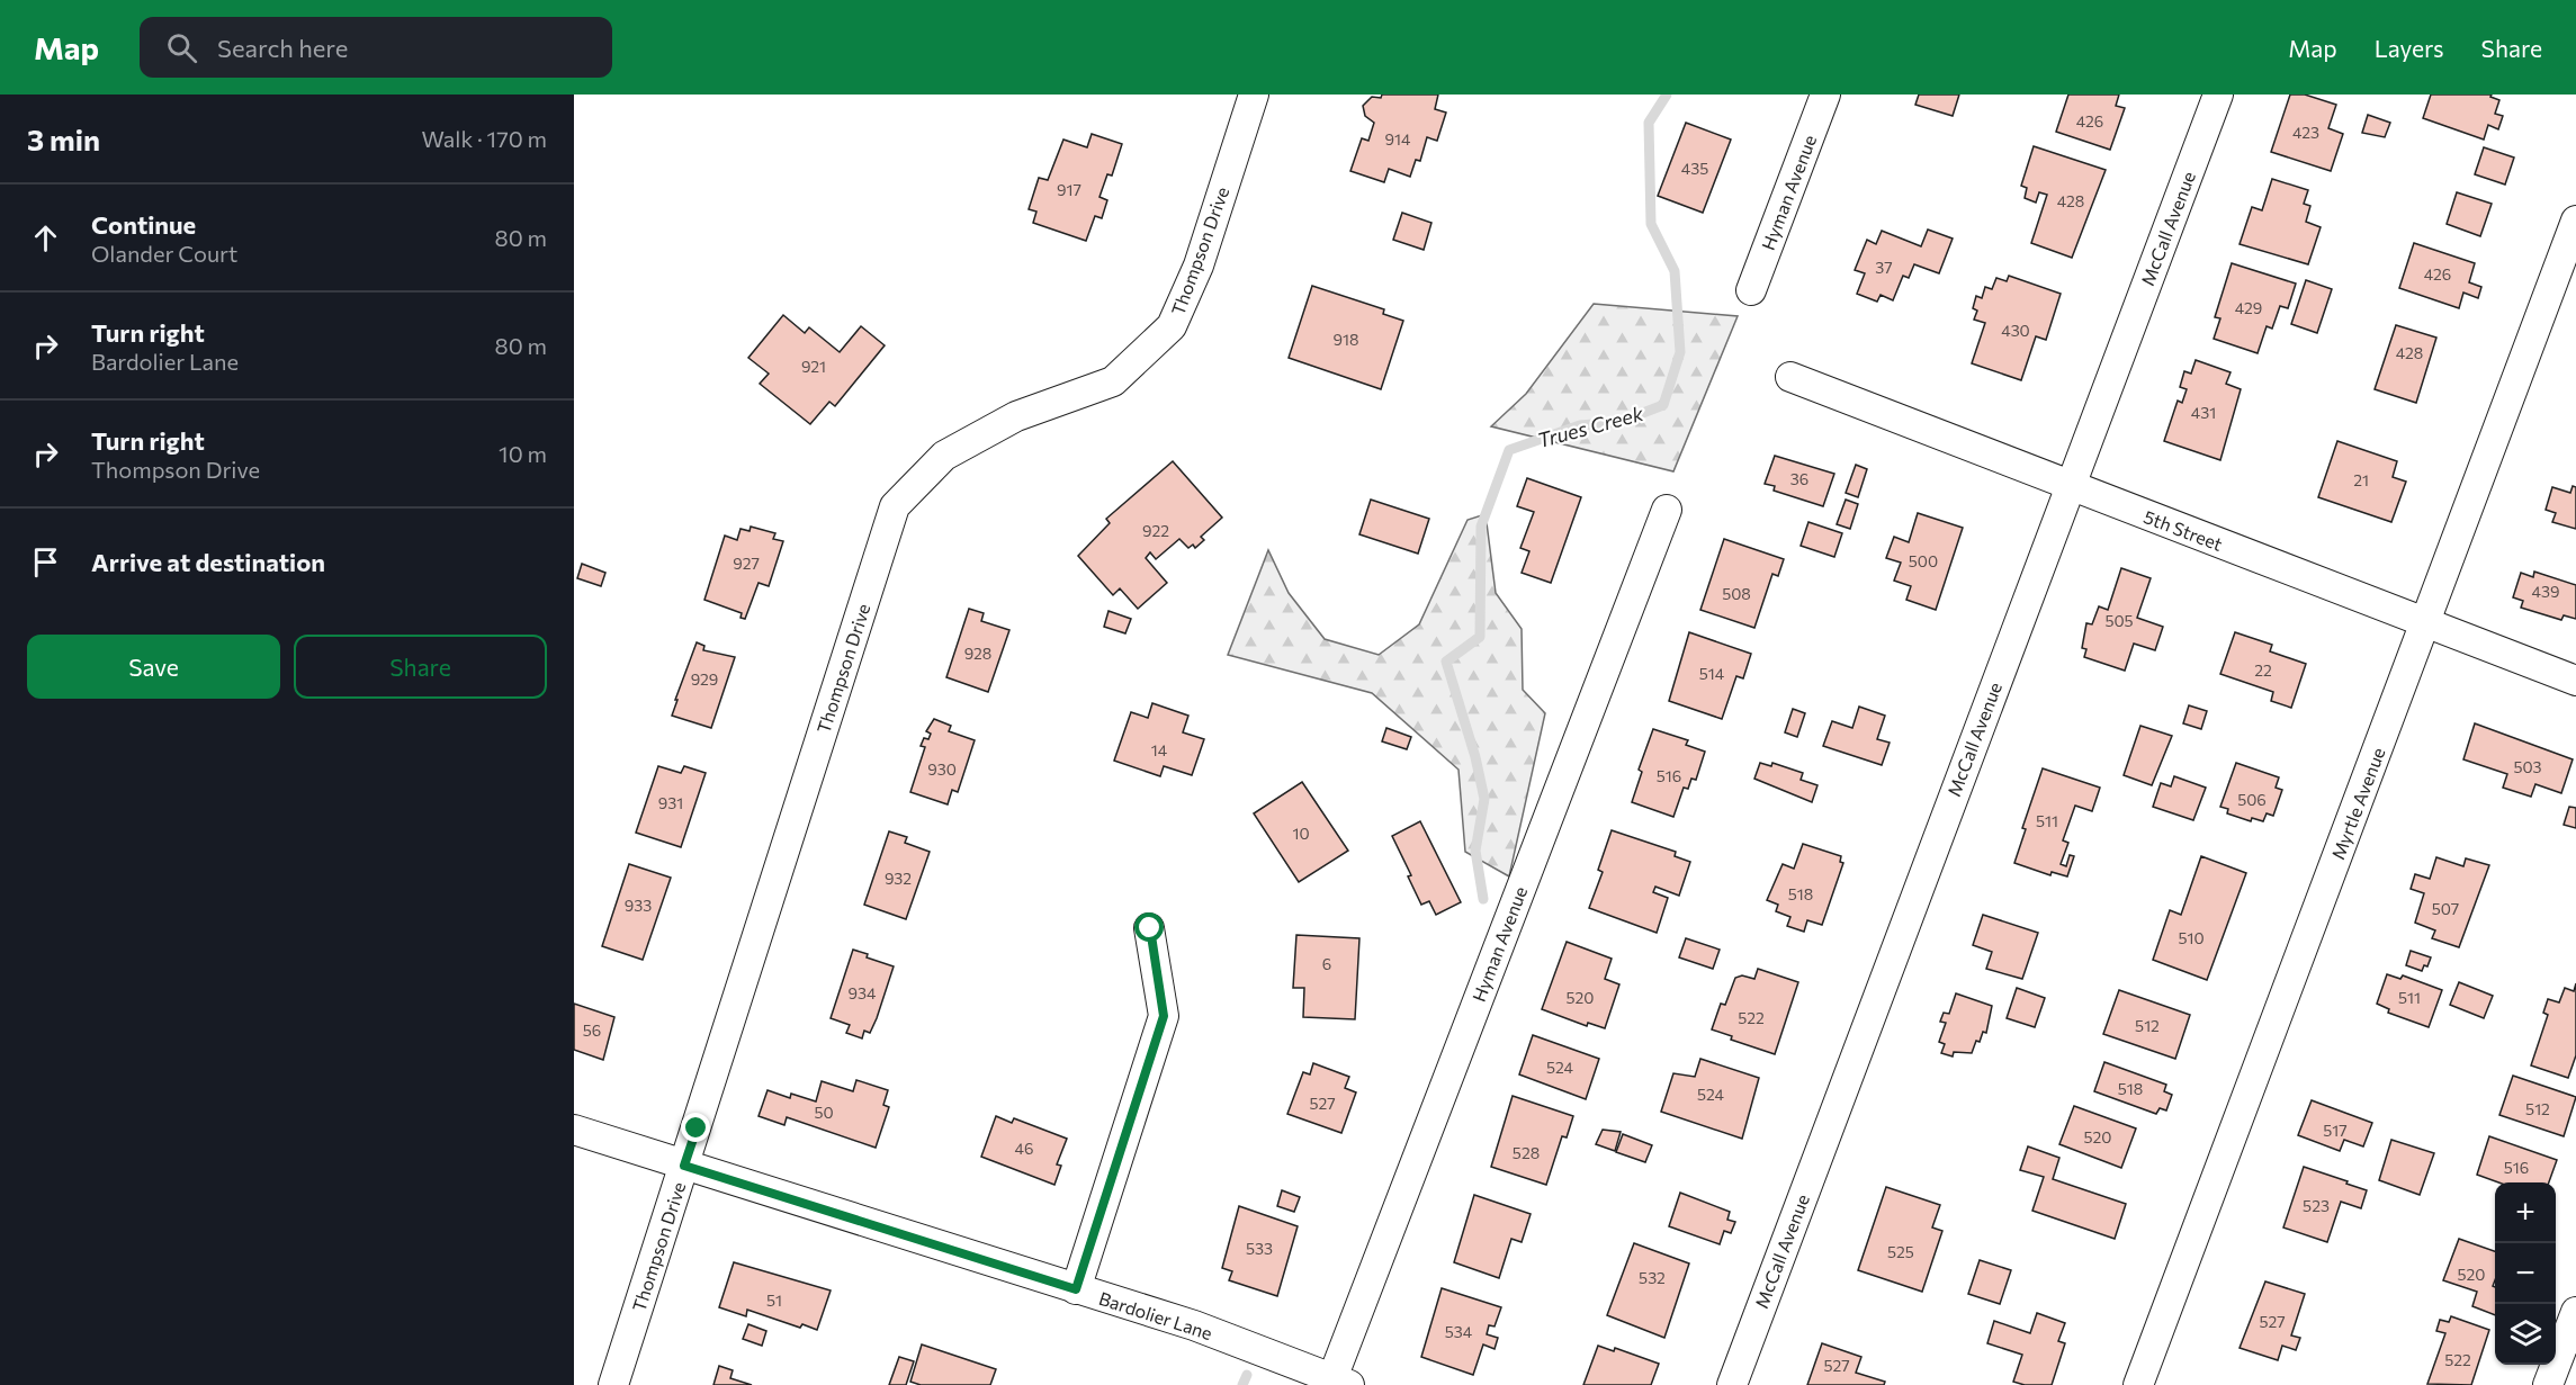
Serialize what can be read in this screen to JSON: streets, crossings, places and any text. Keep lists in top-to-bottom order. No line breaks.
{"streets":{"street":["Hyman Avenue","McCall Avenue","Thompson Drive","5th Street","Myrtle Avenue","Bardolier Lane"]},"crossings":[["Hyman Avenue","Bardolier Lane"],["McCall Avenue","5th Street"],["Thompson Drive","Bardolier Lane"],["5th Street","Myrtle Avenue"]],"water":["Trues Creek"],"house_numbers":["426","423","914","435","917","428","37","426","429","430","918","428","921","431","36","21","922","500","927","439","508","505","928","22","514","929","14","503","930","516","506","931","511","10","932","518","933","507","510","6","934","520","511","522","512","56","524","518","524","527","512","50","517","520","46","528","516","523","533","525","520","532","51","527","534","522","527"],"page":{"header":"Map","search":"Search here","nav":["Map","Layers","Share"],"heading":["3 min","Walk · 170 m"],"list":[["Continue","Olander Court","80 m"],["Turn right","Bardolier Lane","80 m"],["Turn right","Thompson Drive","10 m"],"Arrive at destination"],"buttons":["Save","Share"],"map_buttons":["+","−"]}}
